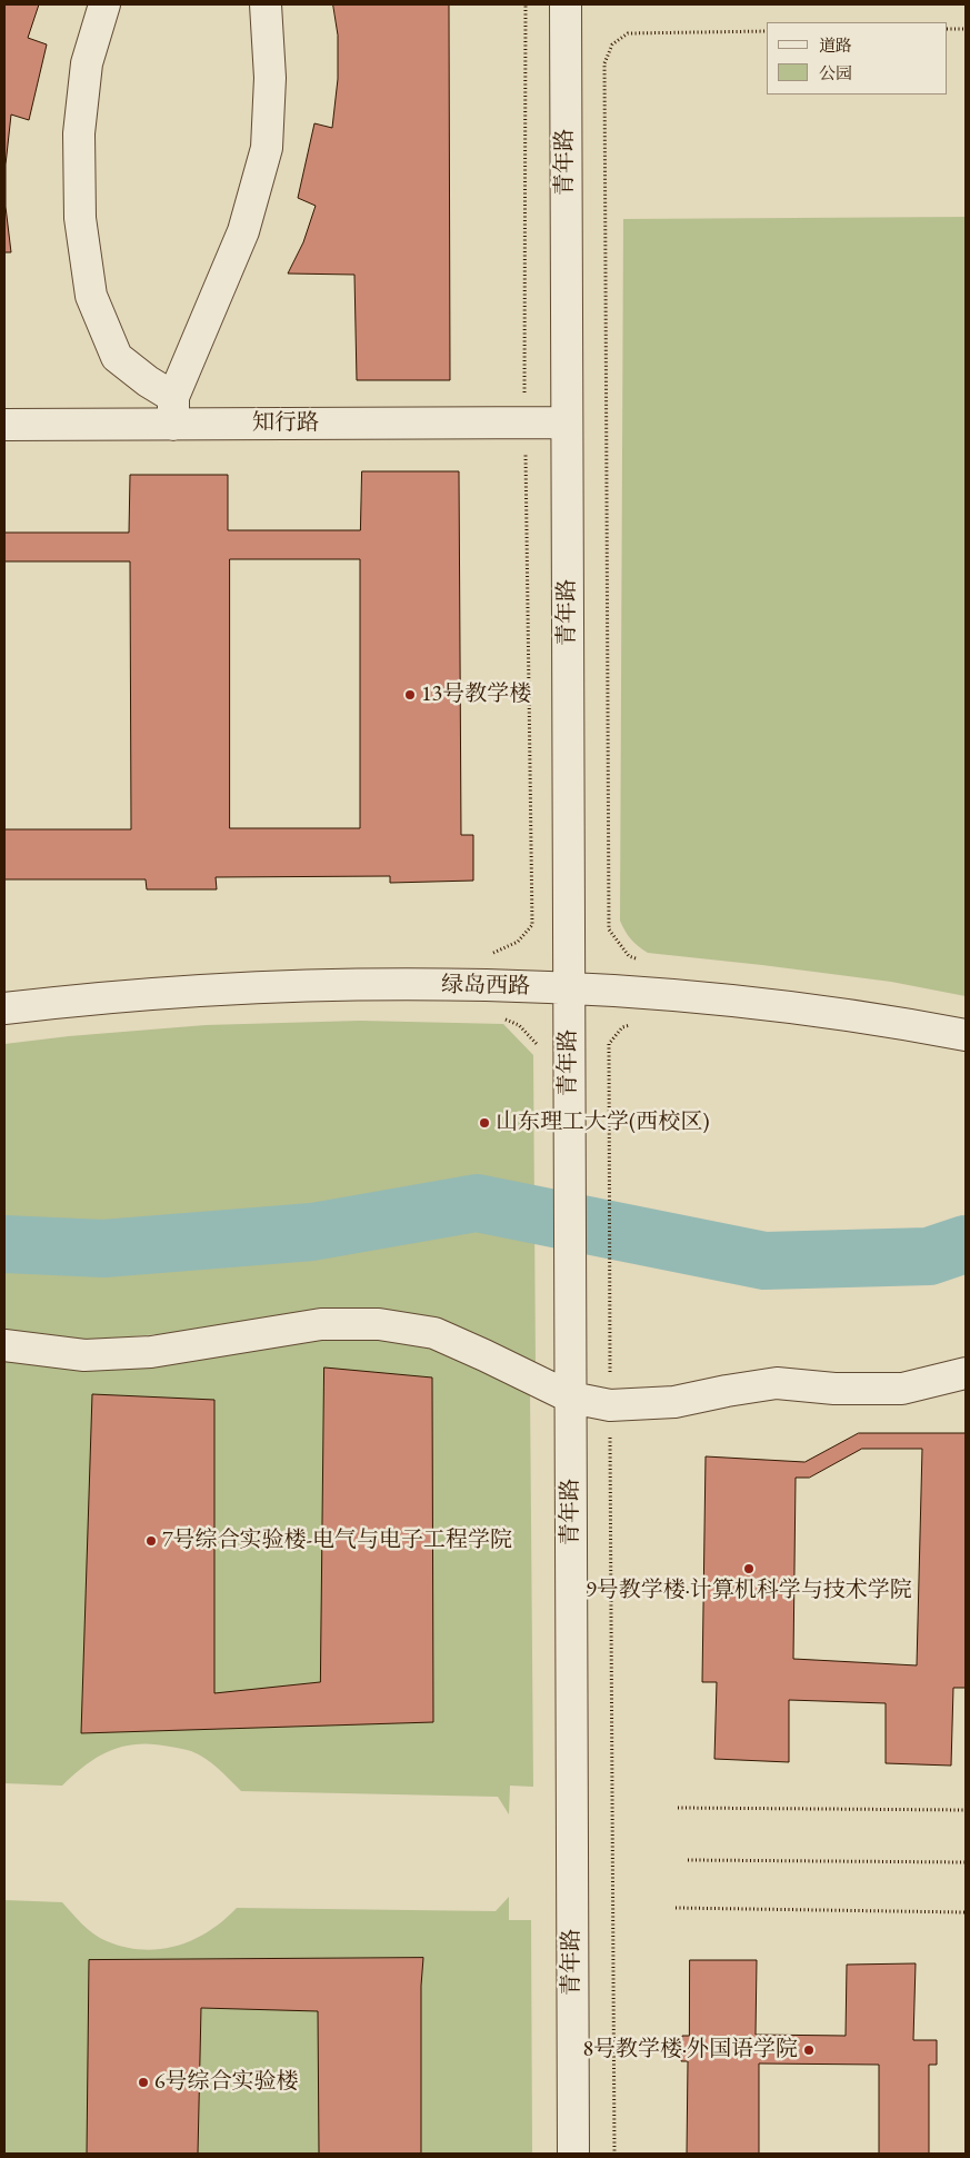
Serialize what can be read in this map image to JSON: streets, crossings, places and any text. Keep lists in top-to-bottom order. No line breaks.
{"streets":{"street":["青年路","知行路","绿岛西路"]},"crossings":[["青年路","知行路"],["青年路","绿岛西路"]],"places":["13号教学楼","山东理工大学(西校区)","7号综合实验楼-电气与电子工程学院","9号教学楼·计算机科学与技术学院","8号教学楼·外国语学院","6号综合实验楼"],"legend":["道路","公园"]}
